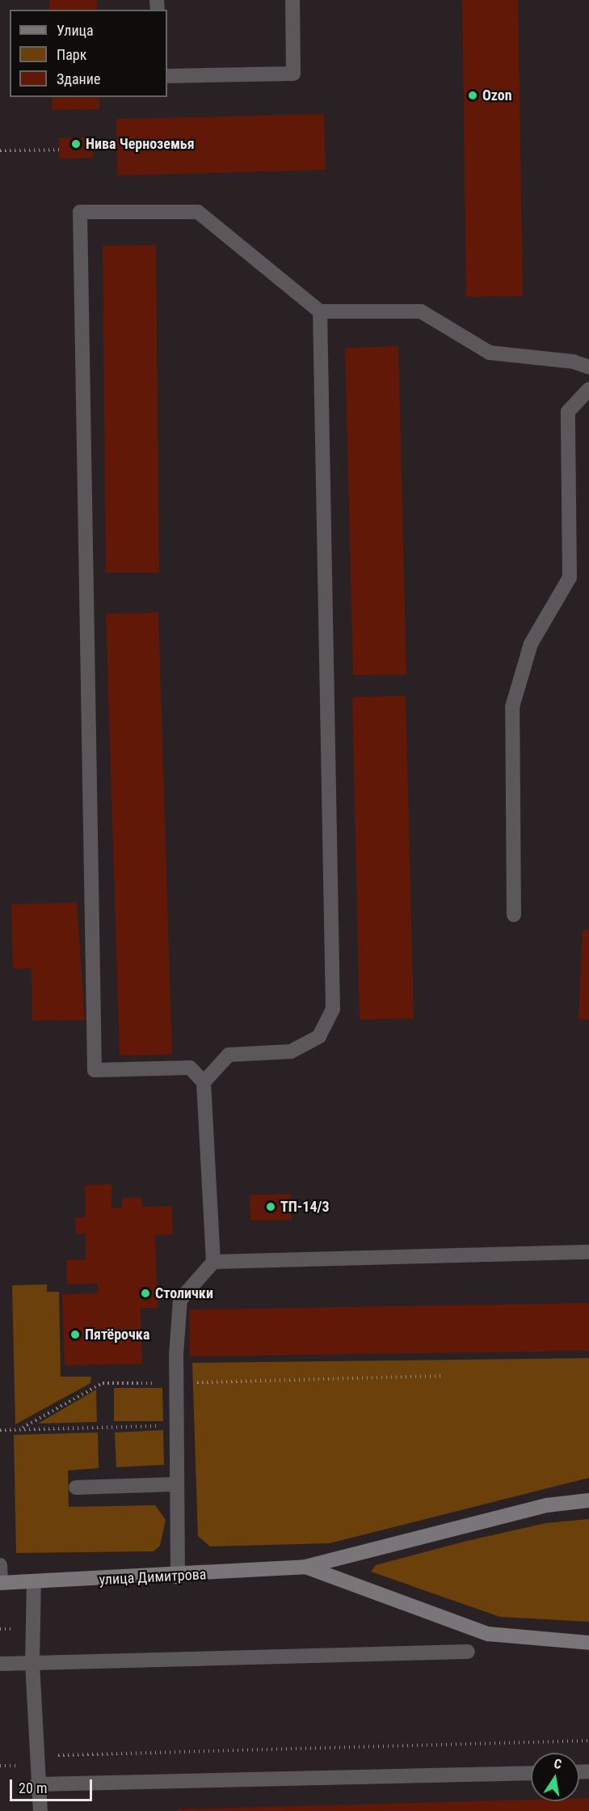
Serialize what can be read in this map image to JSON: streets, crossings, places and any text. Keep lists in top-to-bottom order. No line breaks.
{"streets":{"main road":["улица Димитрова"]},"places":["Ozon","Нива Черноземья","ТП-14/3","Столички","Пятёрочка"],"legend":["Улица","Парк","Здание"],"scale_bar":"20 m","north":"top"}
